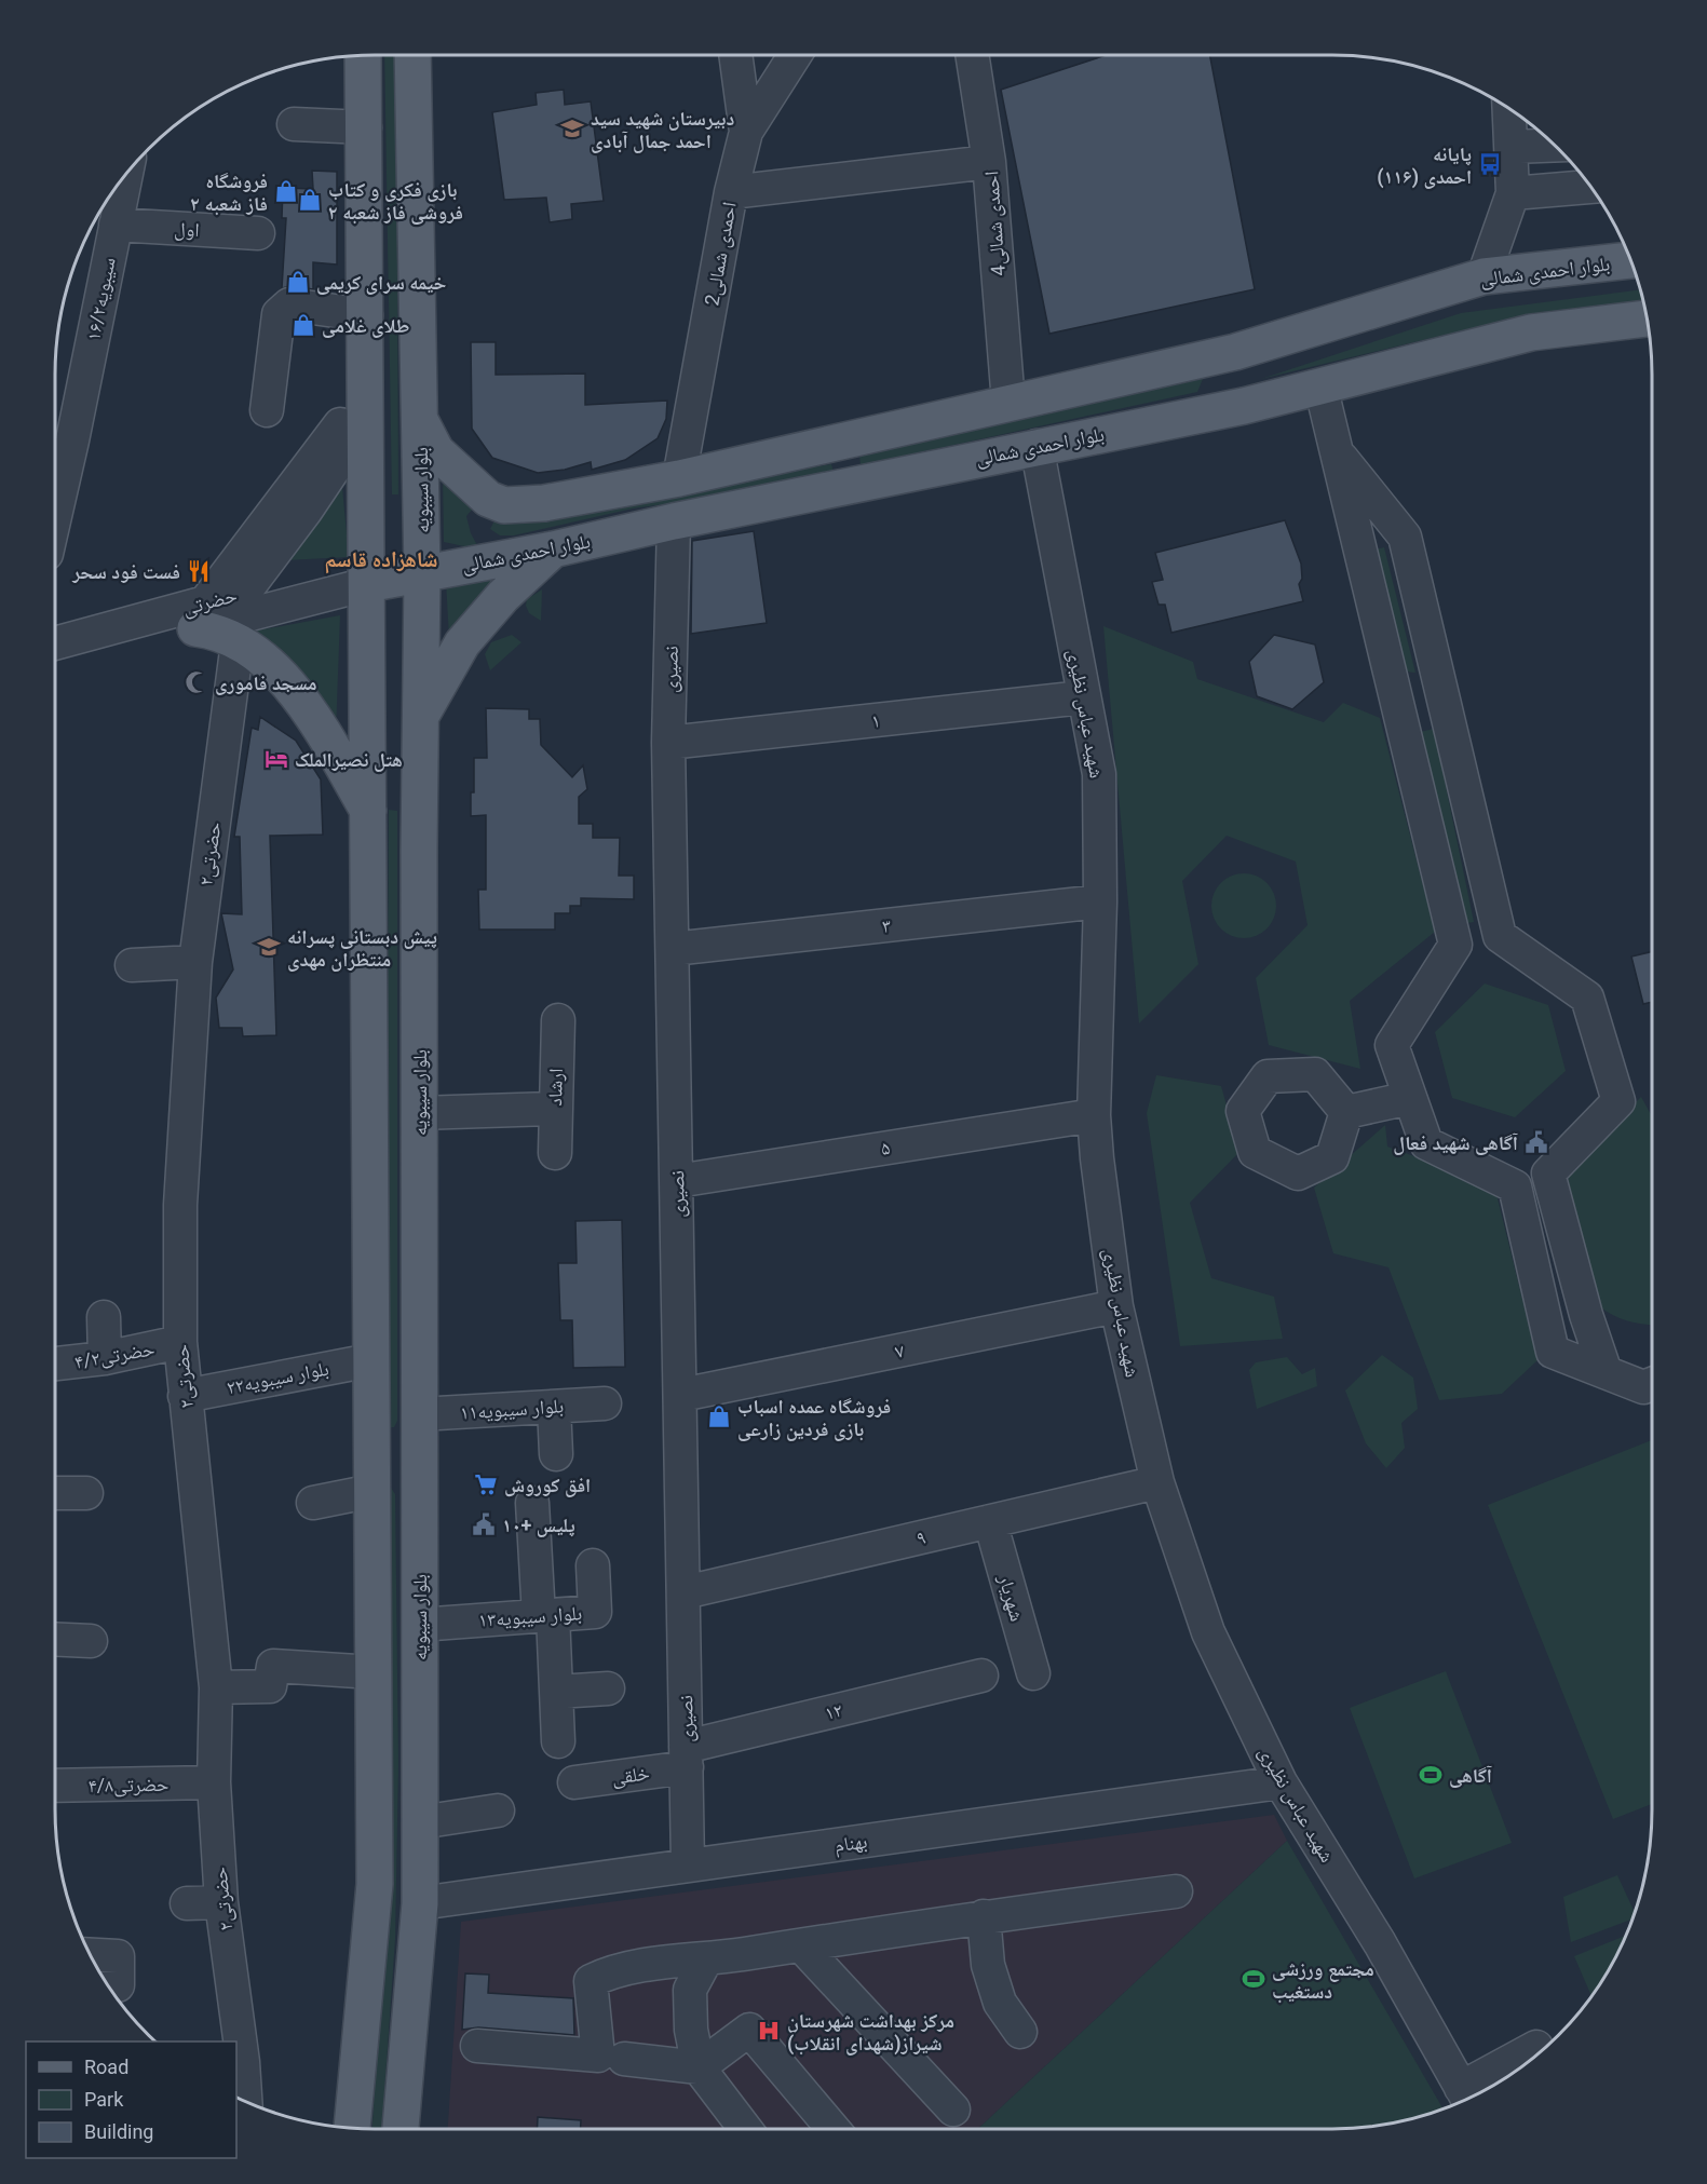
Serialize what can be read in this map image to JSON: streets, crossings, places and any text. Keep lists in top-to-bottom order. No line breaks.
{"streets":{"main road":["بلوار احمدی شمالی","بلوار سیبویه"],"street":["4احمدی شمالی","اول","2احمدی شمالی","سیبویه۱۶/۲","حضرتی","نصیری","شهید عباس نظیری","۱","حضرتی۲","۳","ارشاد","۵","۷","حضرتی۴/۲","بلوار سیبویه۲۲","بلوار سیبویه۱۱","۹","شهریار","بلوار سیبویه۱۳","۱۲","خلقی","حضرتی۴/۸","بهنام"]},"crossings":[["4احمدی شمالی","بلوار احمدی شمالی"],["اول","سیبویه۱۶/۲"],["2احمدی شمالی","بلوار احمدی شمالی"],["بلوار احمدی شمالی","بلوار سیبویه"],["بلوار احمدی شمالی","حضرتی"],["بلوار احمدی شمالی","نصیری"],["بلوار احمدی شمالی","شهید عباس نظیری"],["بلوار سیبویه","بلوار سیبویه۱۱"],["بلوار سیبویه","بلوار سیبویه۱۳"],["بلوار سیبویه","بهنام"],["نصیری","۱"],["نصیری","۳"],["نصیری","۵"],["نصیری","۷"],["نصیری","۹"],["نصیری","۱۲"],["نصیری","خلقی"],["نصیری","بهنام"],["شهید عباس نظیری","۱"],["شهید عباس نظیری","۳"],["شهید عباس نظیری","۵"],["شهید عباس نظیری","۷"],["شهید عباس نظیری","۹"],["شهید عباس نظیری","بهنام"],["حضرتی۲","حضرتی۴/۲"],["حضرتی۲","بلوار سیبویه۲۲"],["حضرتی۲","حضرتی۴/۸"],["۹","شهریار"],["۱۲","خلقی"]],"districts":["شاهزاده قاسم"],"places":{"school or university":["دبیرستان شهید سید احمد جمال آبادی","پیش دبستانی پسرانه منتظران مهدی"],"bus stop":["پایانه احمدی (۱۱۶)"],"shop":["فروشگاه فاز شعبه ۲","بازی فکری و کتاب فروشی فاز شعبه ۲","خیمه سرای کریمی","طلای غلامی","فروشگاه عمده اسباب بازی فردین زارعی"],"restaurant":["فست فود سحر"],"mosque":["مسجد فاموری"],"hotel":["هتل نصیرالملک"],"public building":["آگاهی شهید فعال","پلیس +۱۰"],"supermarket":["افق کوروش"],"sports":["آگاهی","مجتمع ورزشی دستغیب"],"hospital":["مرکز بهداشت شهرستان شیراز(شهدای انقلاب)"]},"legend":["Road","Park","Building"]}
